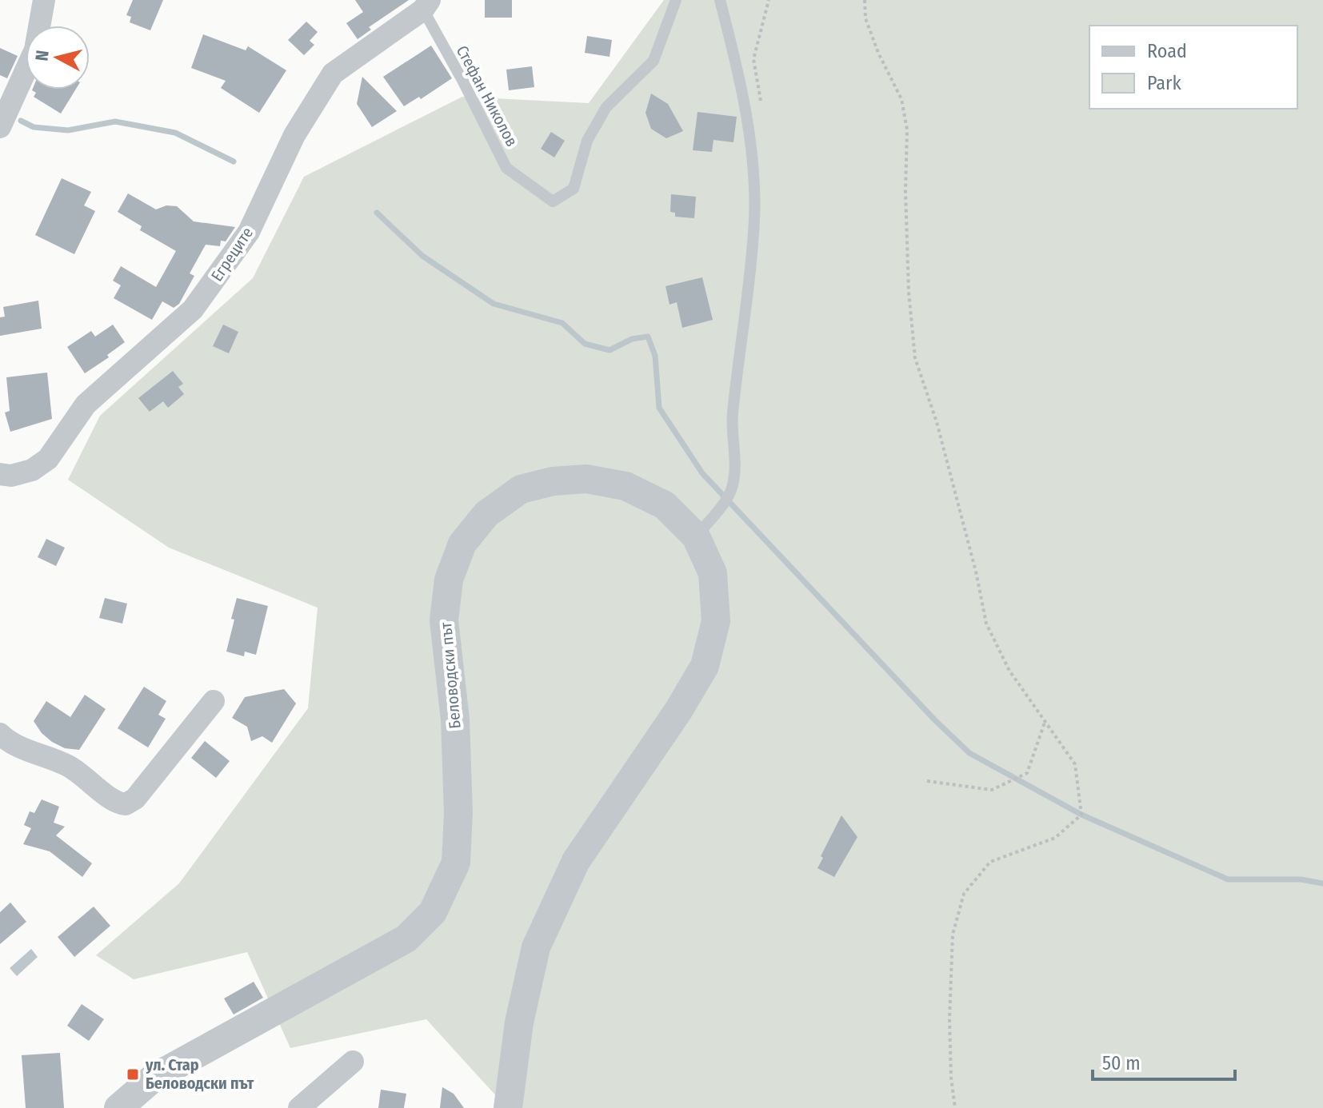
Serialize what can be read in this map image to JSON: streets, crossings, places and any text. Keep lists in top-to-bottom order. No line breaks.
{"streets":{"street":["Егреците","Беловодски път"],"lane":["Стефан Николов"]},"crossings":[["Стефан Николов","Егреците"]],"places":{"transit":["ул. Стар Беловодски път"]},"legend":["Road","Park"],"scale_bar":"50 m","north":"left"}
